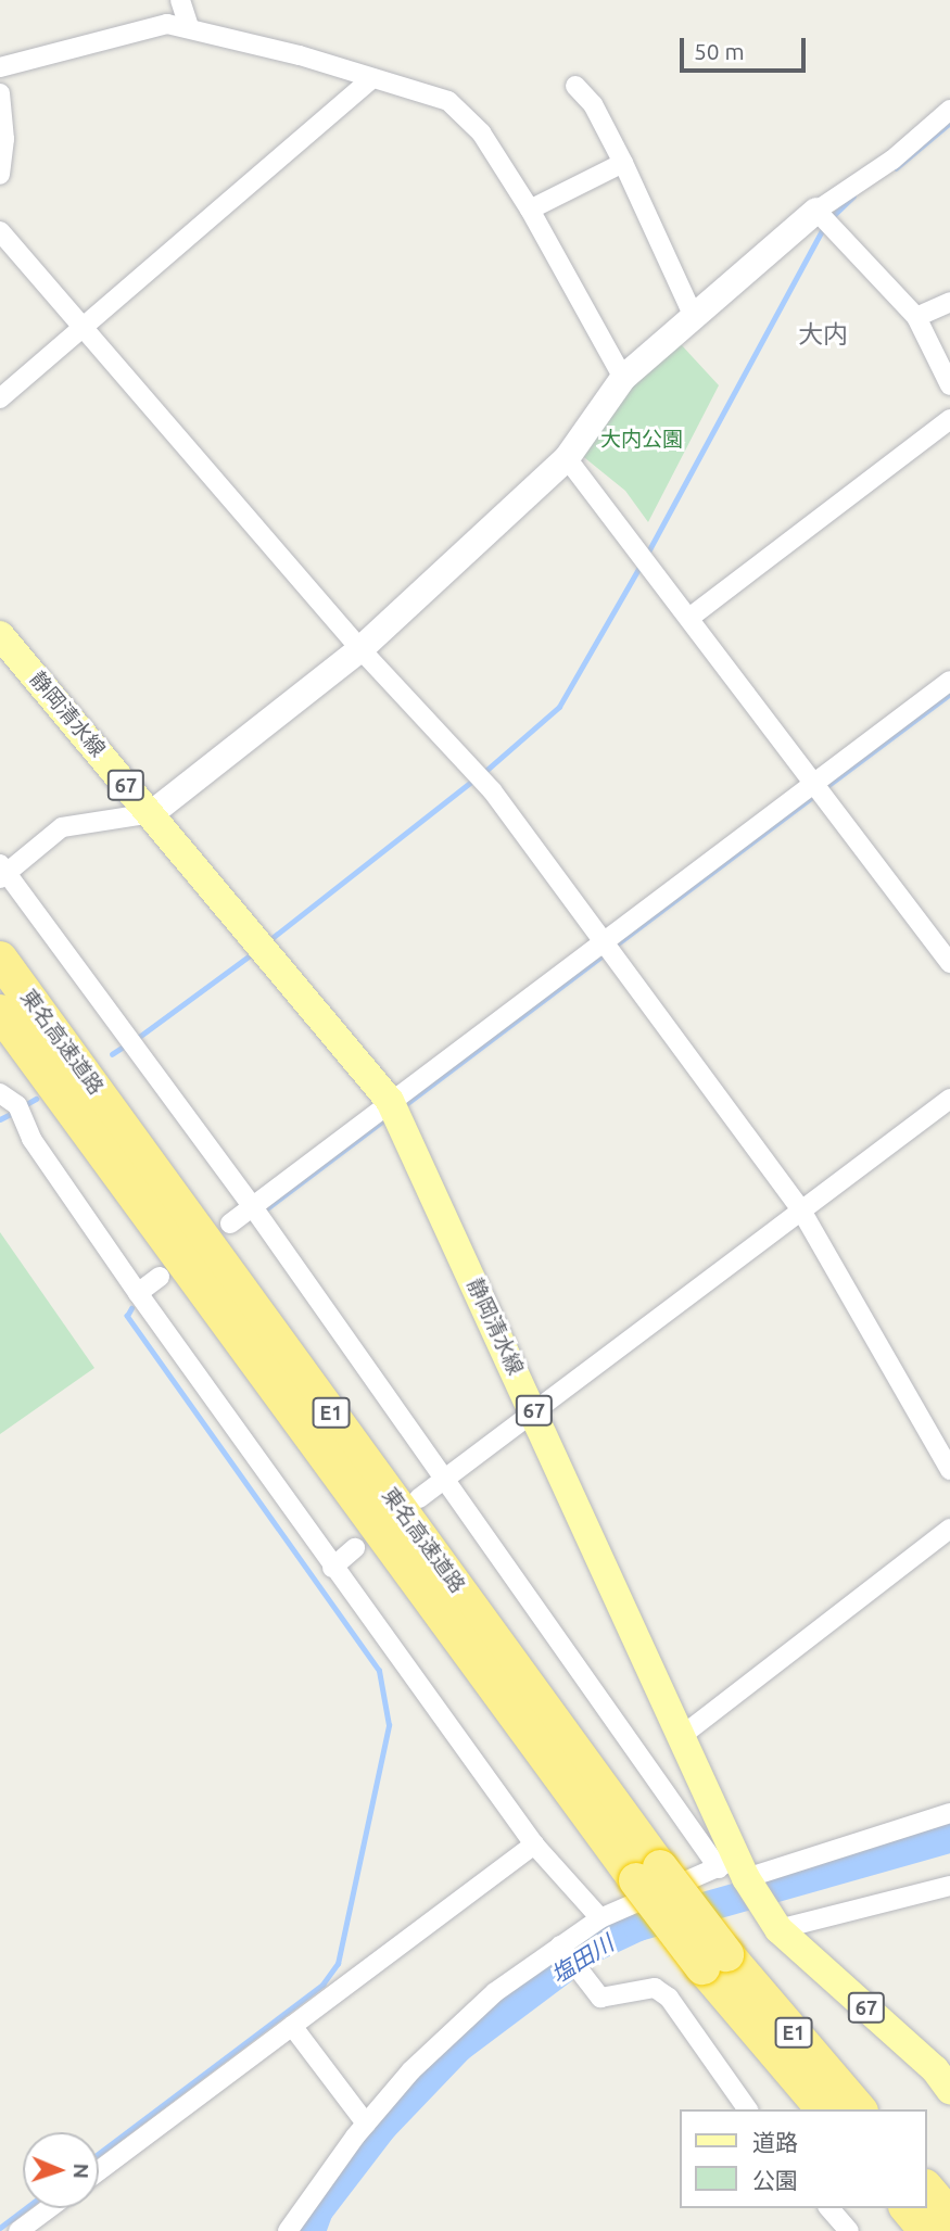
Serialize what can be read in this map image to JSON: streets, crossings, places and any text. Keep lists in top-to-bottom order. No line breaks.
{"streets":{"highway":["東名高速道路","E1"],"main road":["静岡清水線","67"]},"districts":["大内"],"water":["塩田川"],"parks":["大内公園"],"legend":["道路","公園"],"scale_bar":"50 m","north":"right"}
